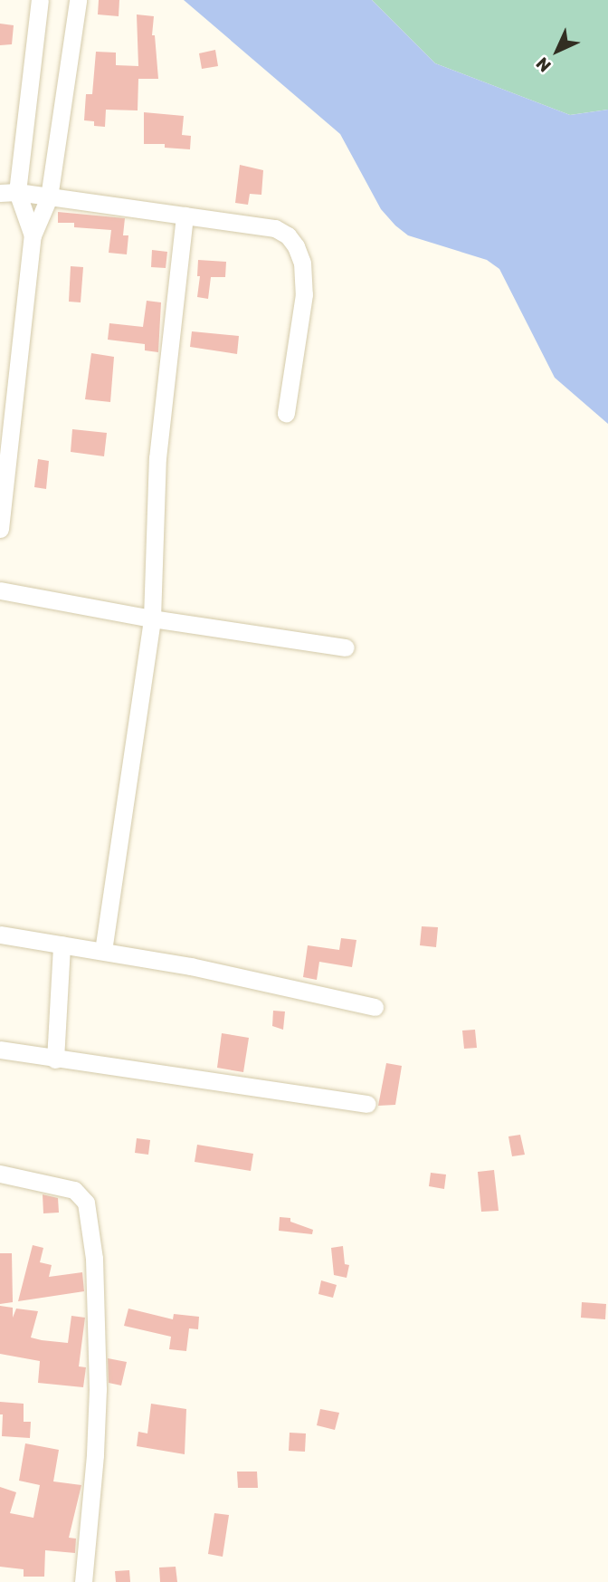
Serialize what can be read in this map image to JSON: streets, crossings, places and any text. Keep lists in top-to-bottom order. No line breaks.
{"north":"bottom left"}
